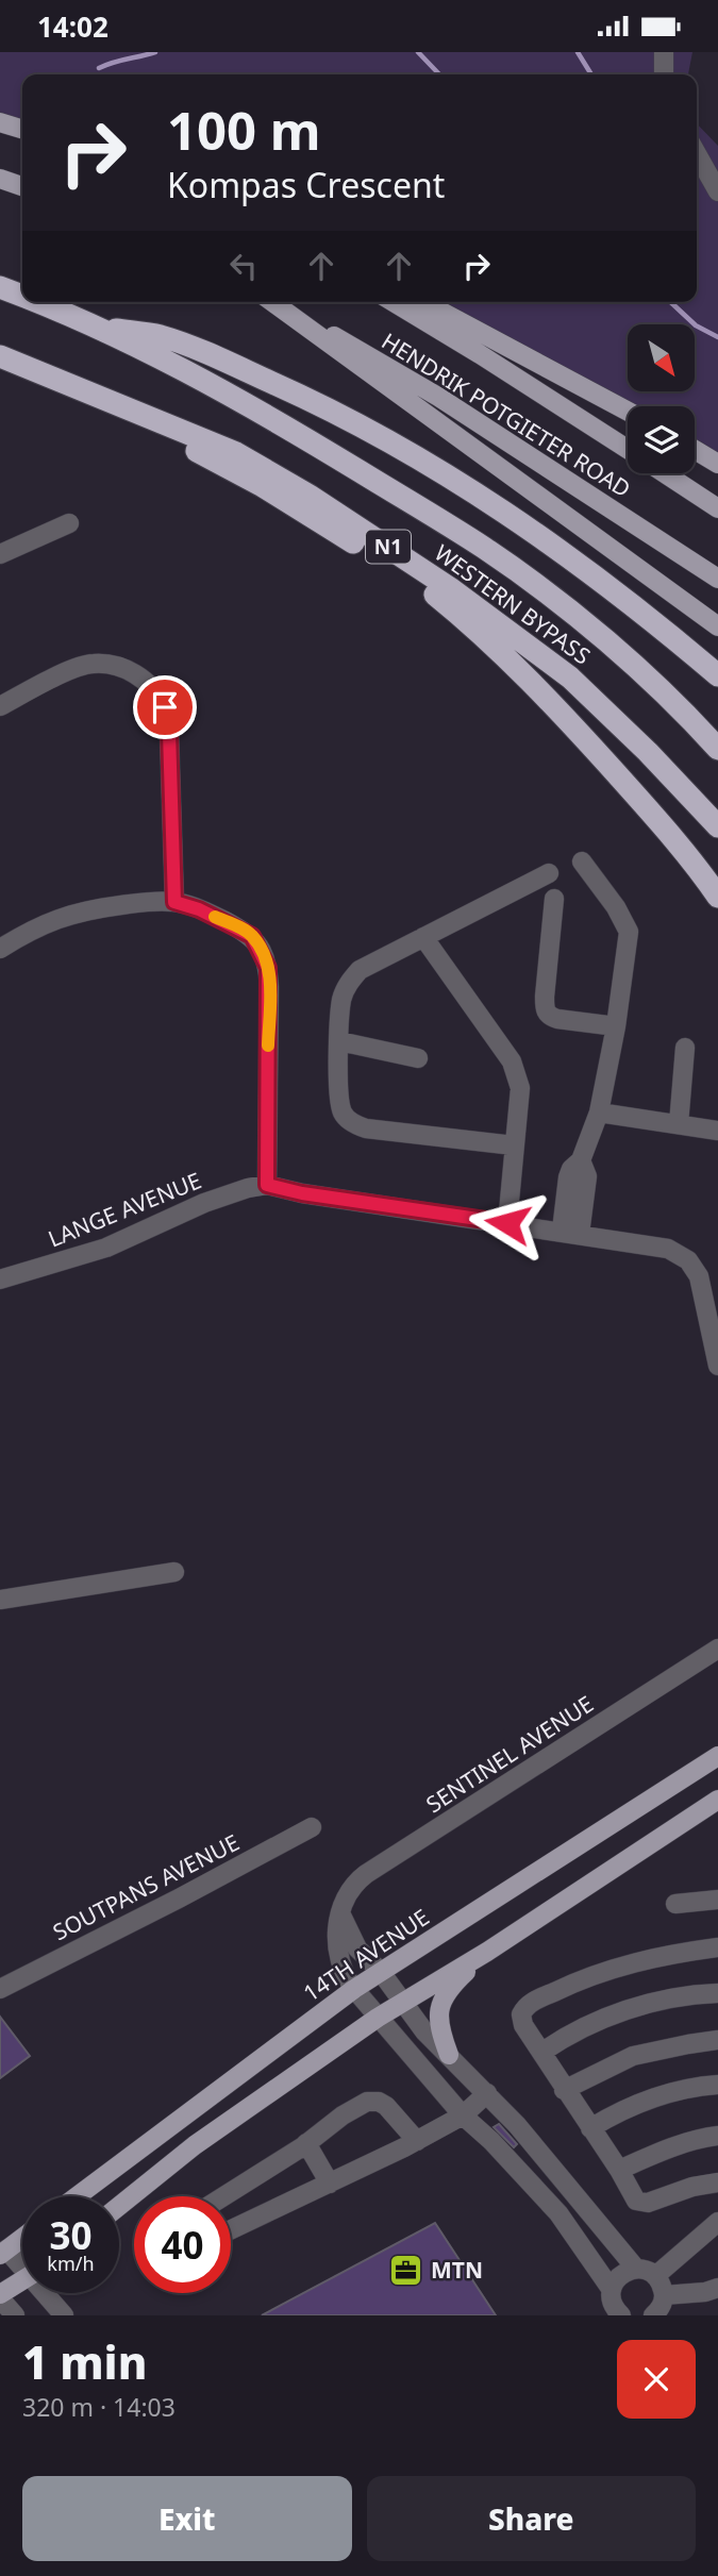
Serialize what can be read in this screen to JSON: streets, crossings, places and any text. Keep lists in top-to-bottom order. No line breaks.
{"streets":{"highway":["N1","WESTERN BYPASS"],"main road":["HENDRIK POTGIETER ROAD","14TH AVENUE"],"street":["LANGE AVENUE","SENTINEL AVENUE","SOUTPANS AVENUE"]},"crossings":[["SENTINEL AVENUE","14TH AVENUE"]],"places":{"office":["MTN"]},"north":"bottom right","page":{"status":"14:02","turn":["100 m","Kompas Crescent"],"speed":"30 km/h","limit":"40","heading":["1 min","320 m · 14:03"],"buttons":["Exit","Share"]}}
